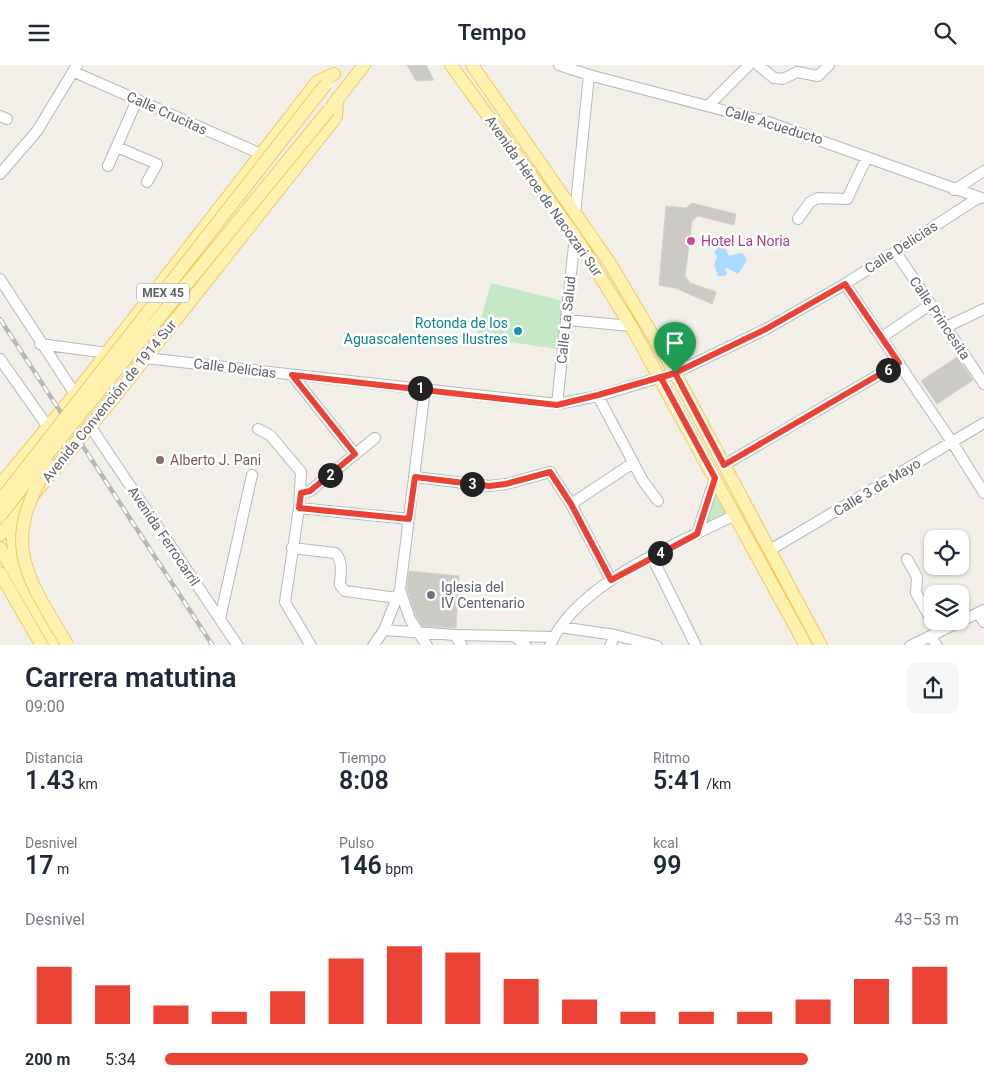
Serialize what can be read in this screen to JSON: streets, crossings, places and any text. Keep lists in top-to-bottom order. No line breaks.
{"streets":{"main road":["Avenida Héroe de Nacozari Sur","MEX 45","Avenida Convención de 1914 Sur"],"street":["Calle Crucitas","Calle Acueducto","Calle Delicias","Calle Princesita","Calle La Salud","Calle 3 de Mayo","Avenida Ferrocarril"]},"crossings":[["Calle Crucitas","Avenida Convención de 1914 Sur"],["Calle Acueducto","Calle Delicias"],["Avenida Héroe de Nacozari Sur","Calle Delicias"],["Avenida Héroe de Nacozari Sur","Calle La Salud"],["Avenida Héroe de Nacozari Sur","Calle 3 de Mayo"],["Calle Delicias","Calle Princesita"],["Calle Delicias","Calle La Salud"],["Calle Delicias","Avenida Convención de 1914 Sur"],["Avenida Convención de 1914 Sur","Avenida Ferrocarril"]],"places":["Hotel La Noria","Rotonda de los Aguascalentenses Ilustres","Alberto J. Pani","Iglesia del IV Centenario"],"page":{"header":"Tempo","pins":["6","1","2","3","4"],"heading":["Carrera matutina","09:00"],"stats":[["Distancia","1.43 km"],["Tiempo","8:08"],["Ritmo","5:41 /km"],["Desnivel","17 m"],["Pulso","146 bpm"],["kcal","99"]],"chart":["Desnivel","43–53 m"],"list":[{"name":"200 m","note":"5:34"}]}}
